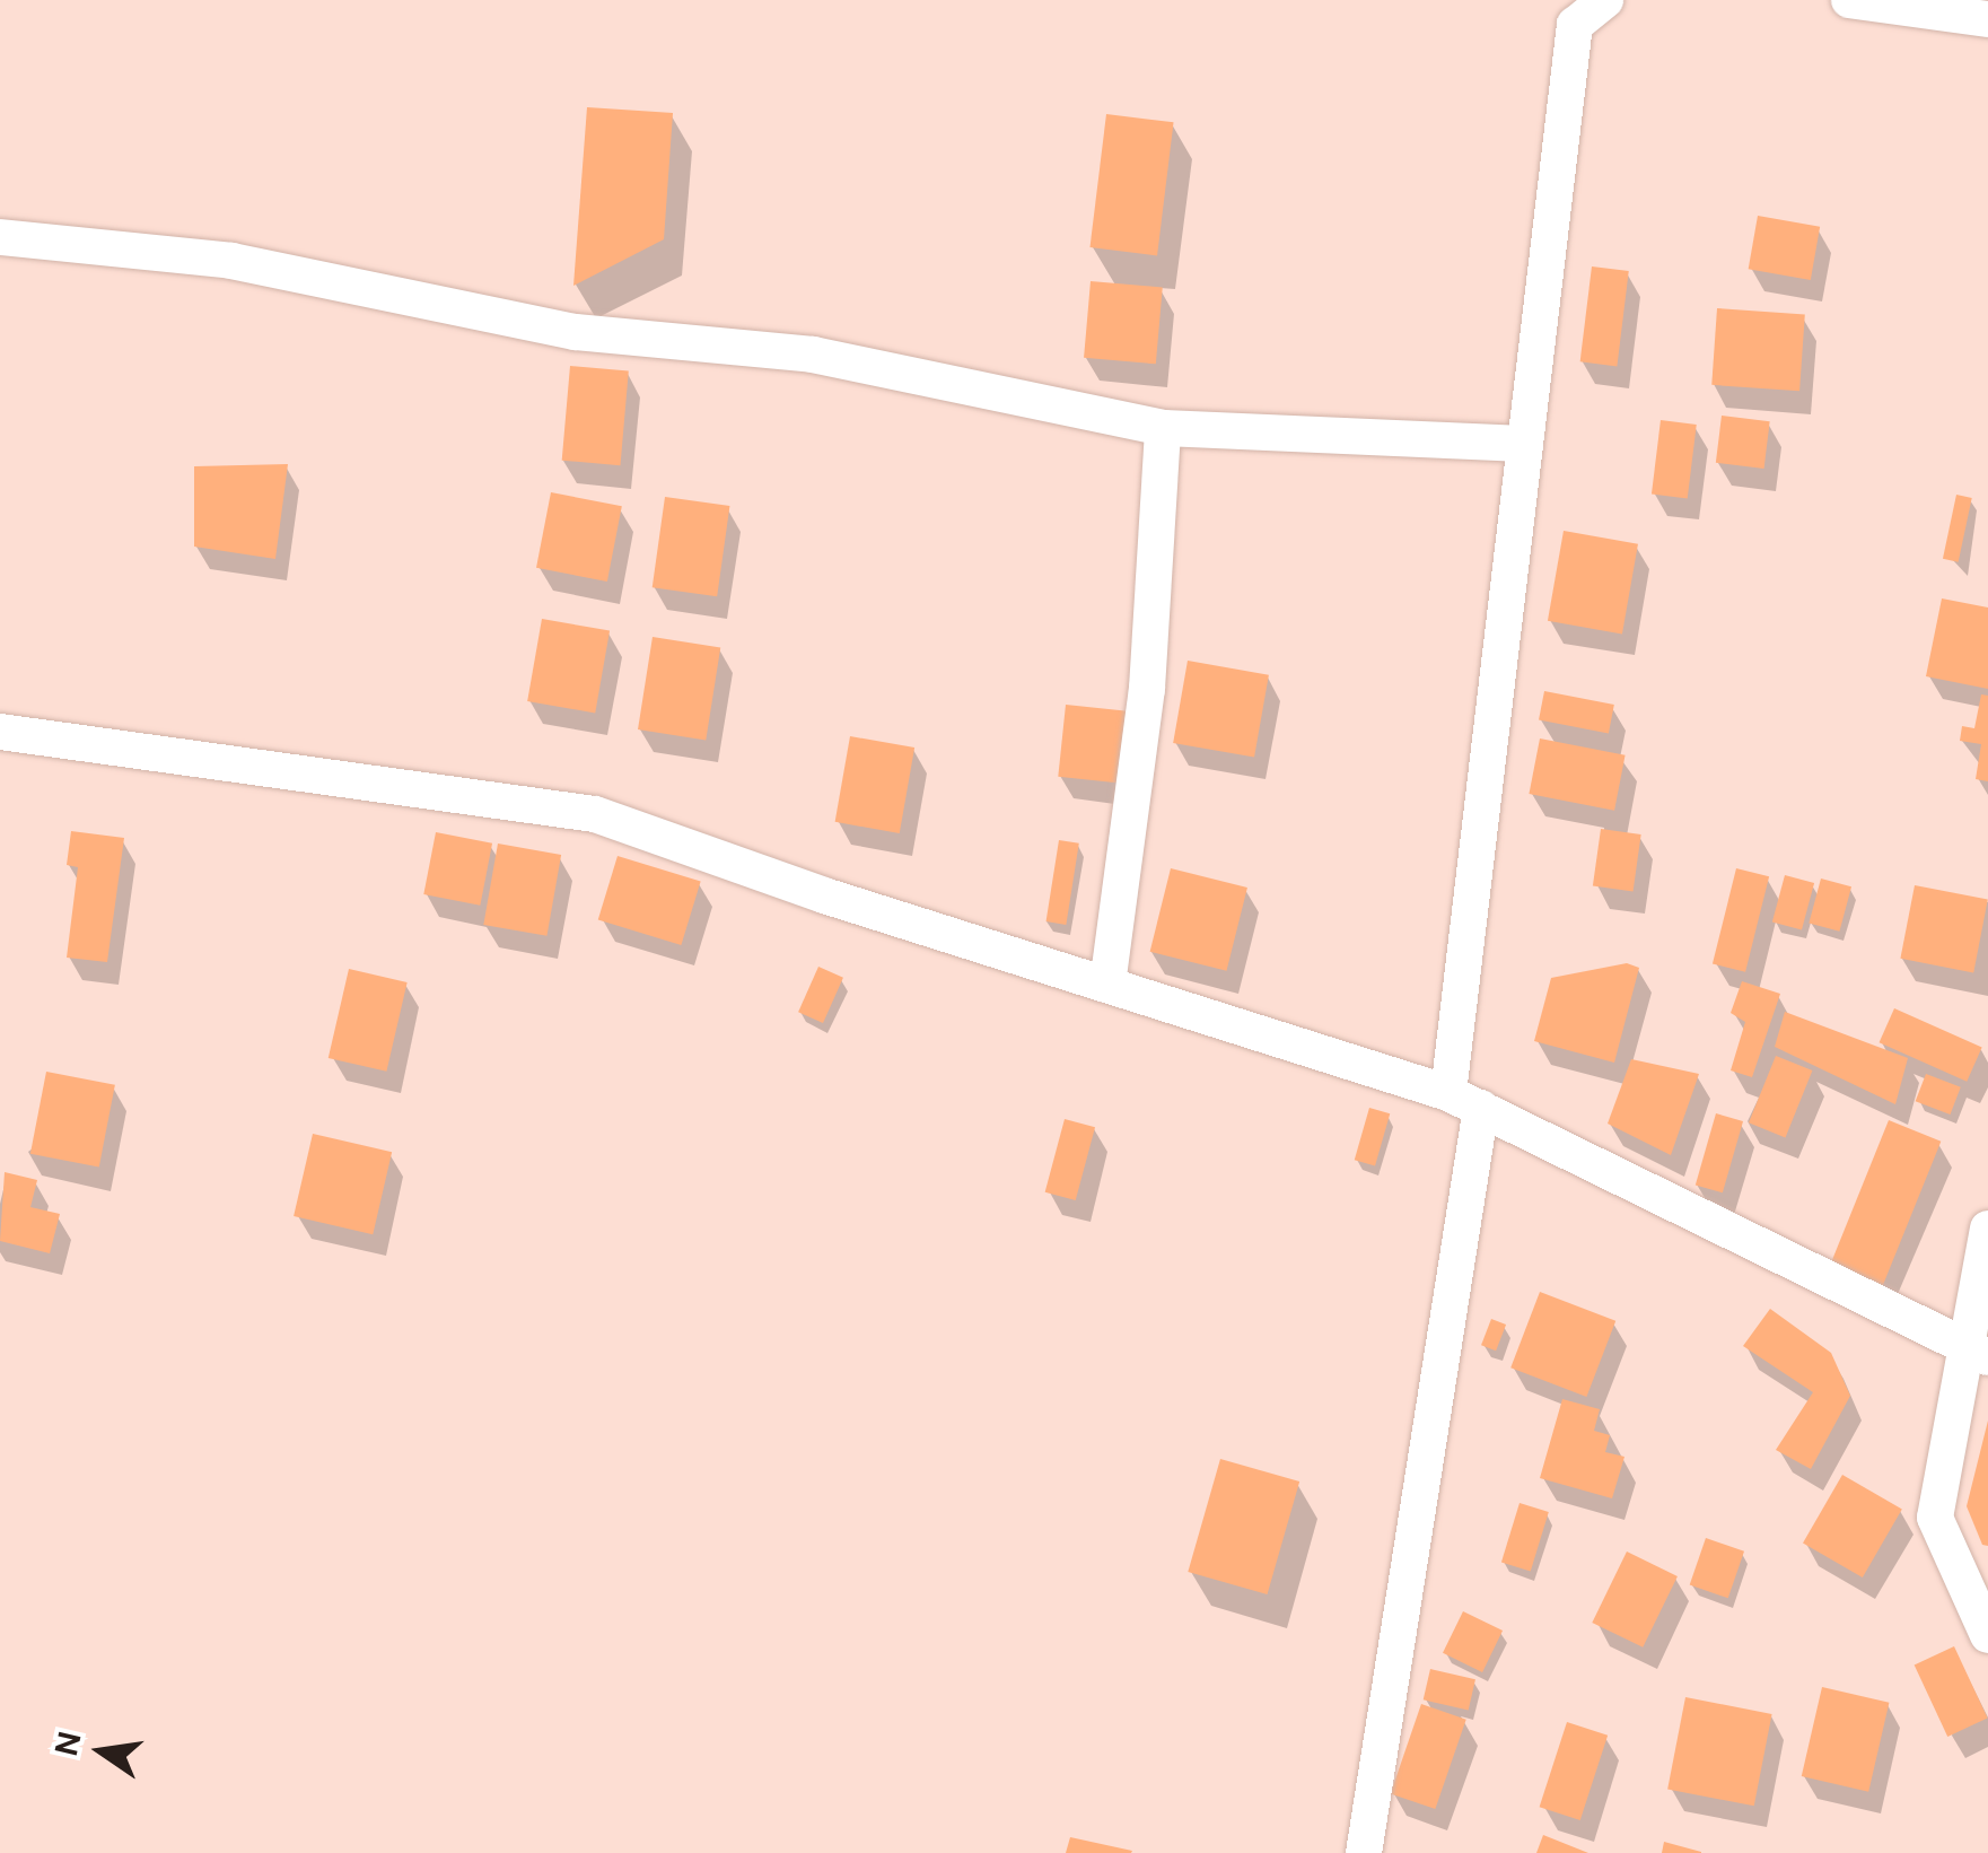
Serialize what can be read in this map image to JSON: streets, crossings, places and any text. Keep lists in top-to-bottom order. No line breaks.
{"north":"left"}
